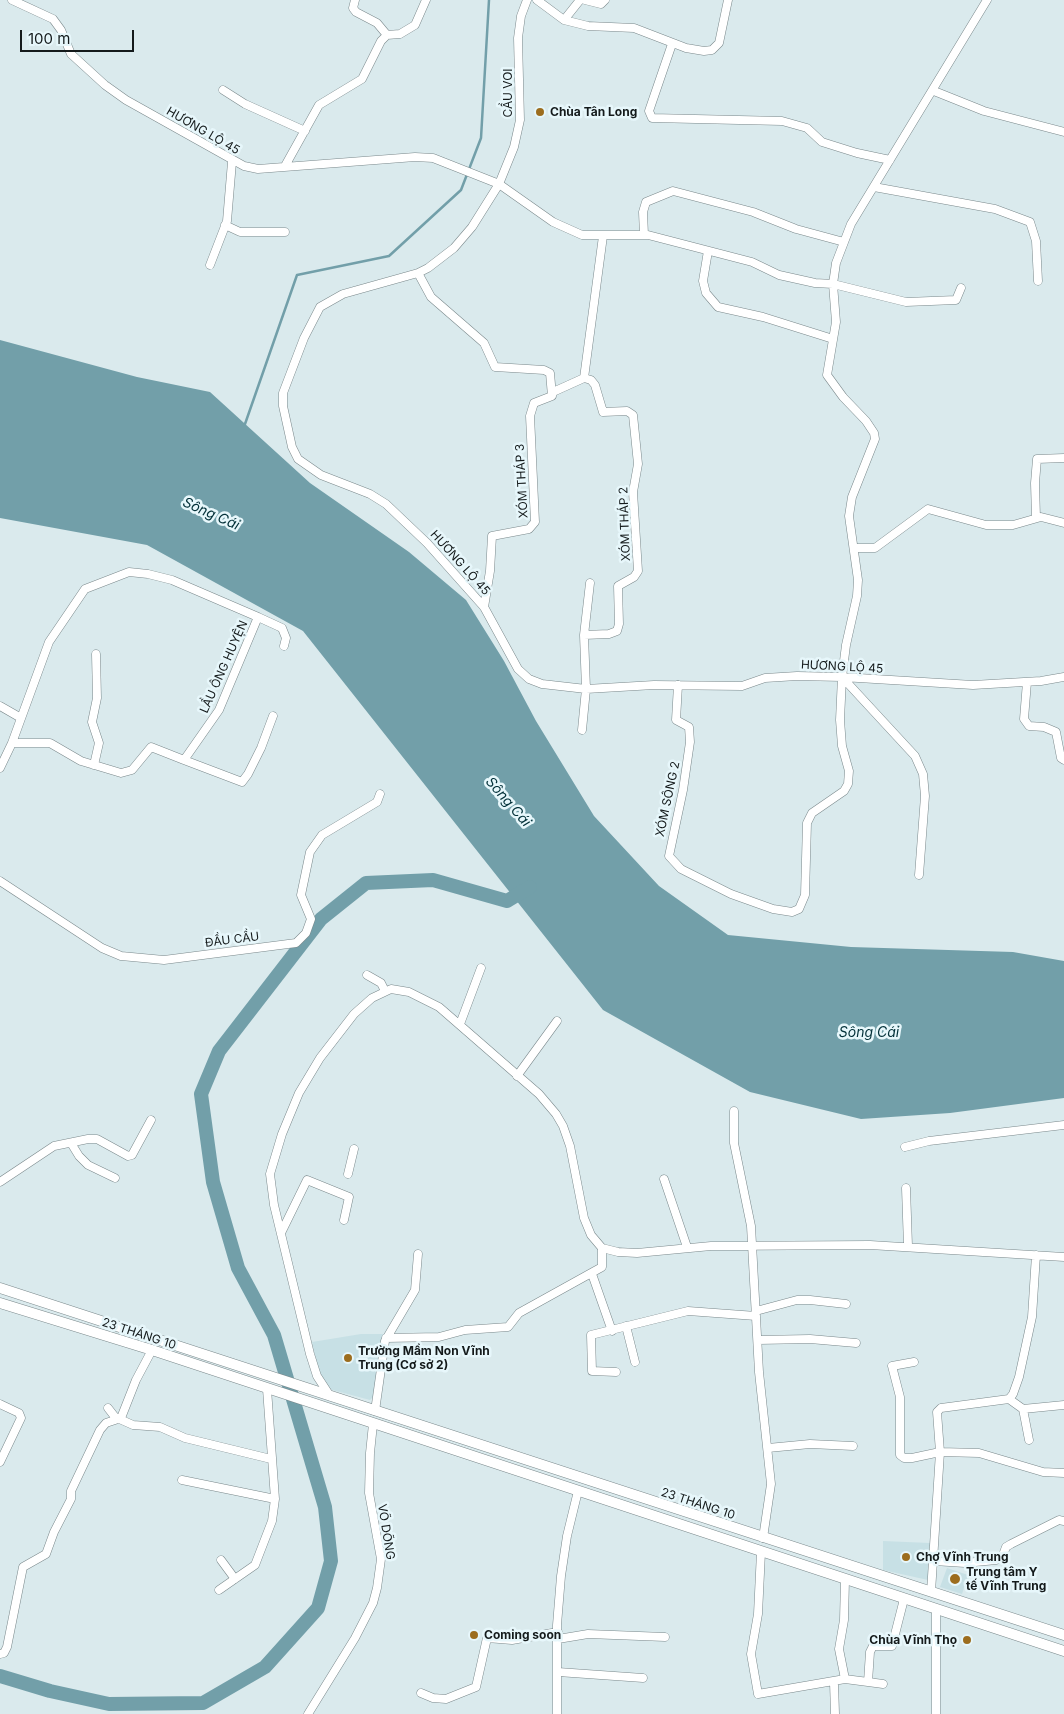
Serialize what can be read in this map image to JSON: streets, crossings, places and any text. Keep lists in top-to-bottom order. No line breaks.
{"streets":{"main road":["23 THÁNG 10"],"street":["CẦU VOI","HƯƠNG LỘ 45","XÓM THÁP 3","XÓM THÁP 2","LẦU ÔNG HUYỆN","XÓM SÔNG 2","ĐẦU CẦU","VÕ DÕNG"]},"crossings":[["CẦU VOI","HƯƠNG LỘ 45"],["HƯƠNG LỘ 45","XÓM THÁP 3"],["HƯƠNG LỘ 45","XÓM SÔNG 2"],["XÓM THÁP 3","XÓM THÁP 2"],["23 THÁNG 10","VÕ DÕNG"]],"water":["Sông Cái"],"places":["Chùa Tân Long","Trường Mầm Non Vĩnh Trung (Cơ sở 2)","Chợ Vĩnh Trung","Trung tâm Y tế Vĩnh Trung","Coming soon","Chùa Vĩnh Thọ"],"scale_bar":"100 m"}
